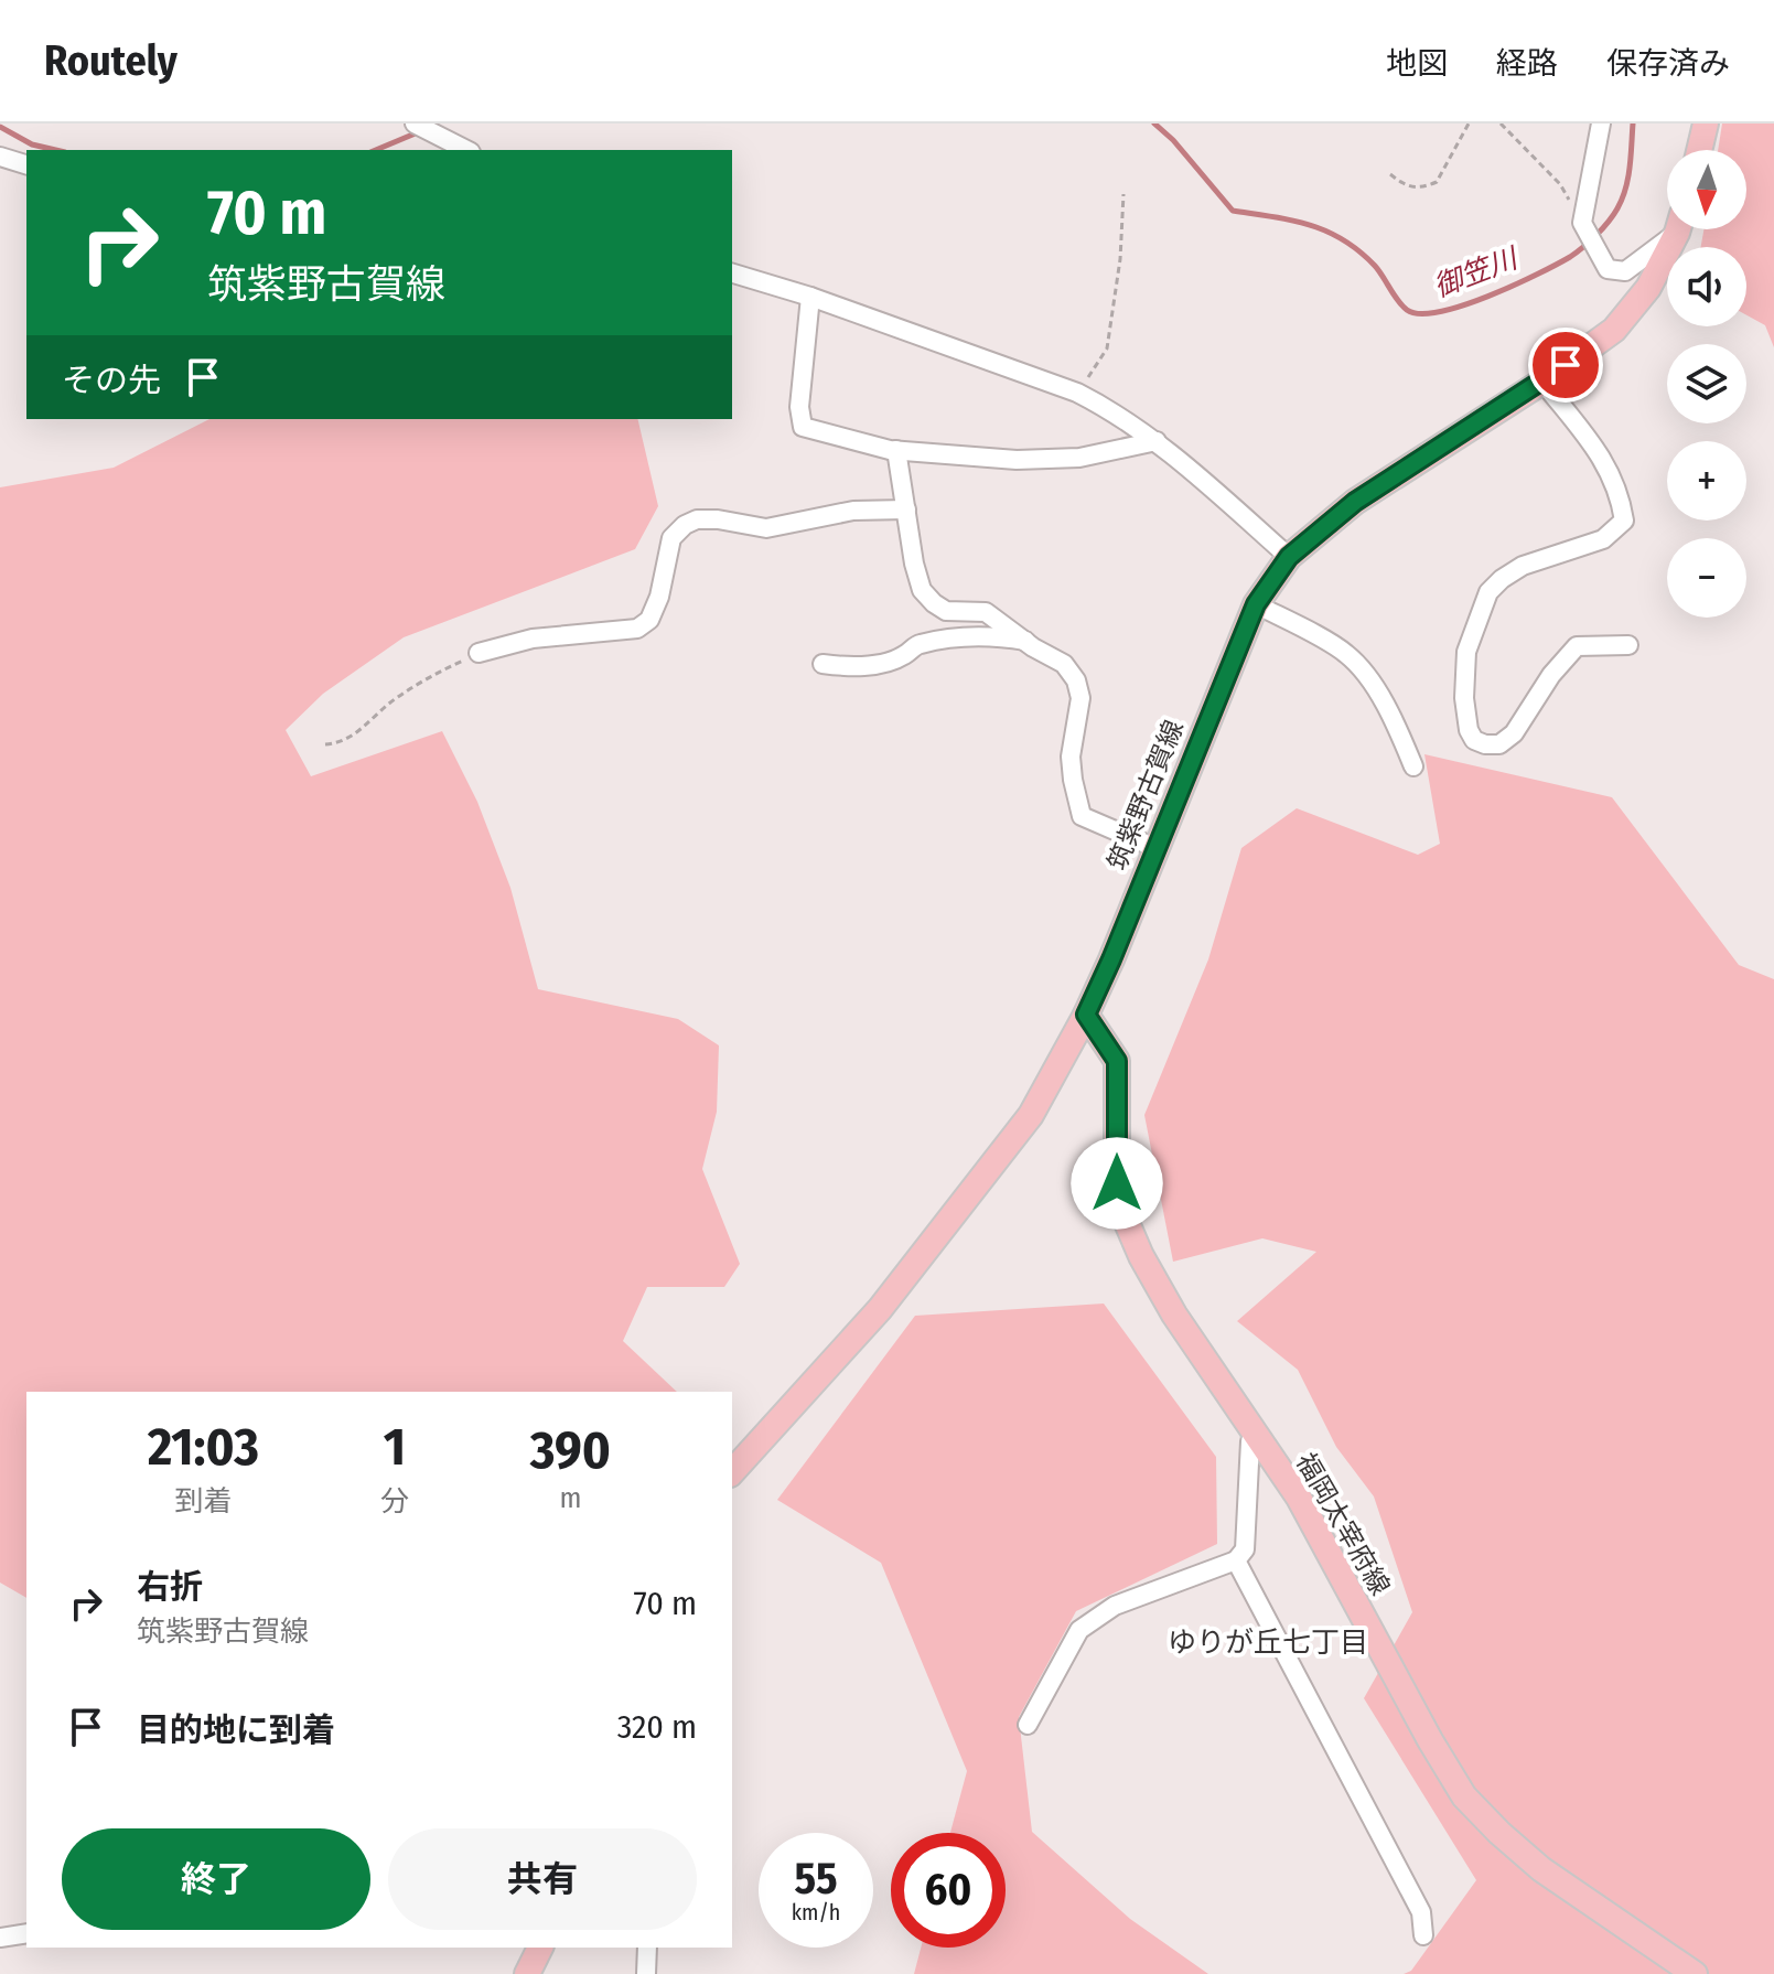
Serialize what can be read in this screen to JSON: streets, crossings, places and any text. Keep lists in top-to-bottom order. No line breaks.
{"streets":{"main road":["筑紫野古賀線","福岡太宰府線"]},"crossings":[["筑紫野古賀線","福岡太宰府線"]],"districts":["ゆりが丘七丁目"],"water":["御笠川"],"north":"bottom","page":{"header":"Routely","nav":["地図","経路","保存済み"],"map_buttons":["+","−"],"turn":["70 m","筑紫野古賀線"],"then":"その先","eta":["21:03","到着","1","分","390","m"],"list":[{"name":"右折","note":"筑紫野古賀線","value":"70 m"},{"name":"目的地に到着","value":"320 m"}],"buttons":["終了","共有"],"speed":"55 km/h","limit":"60"}}
